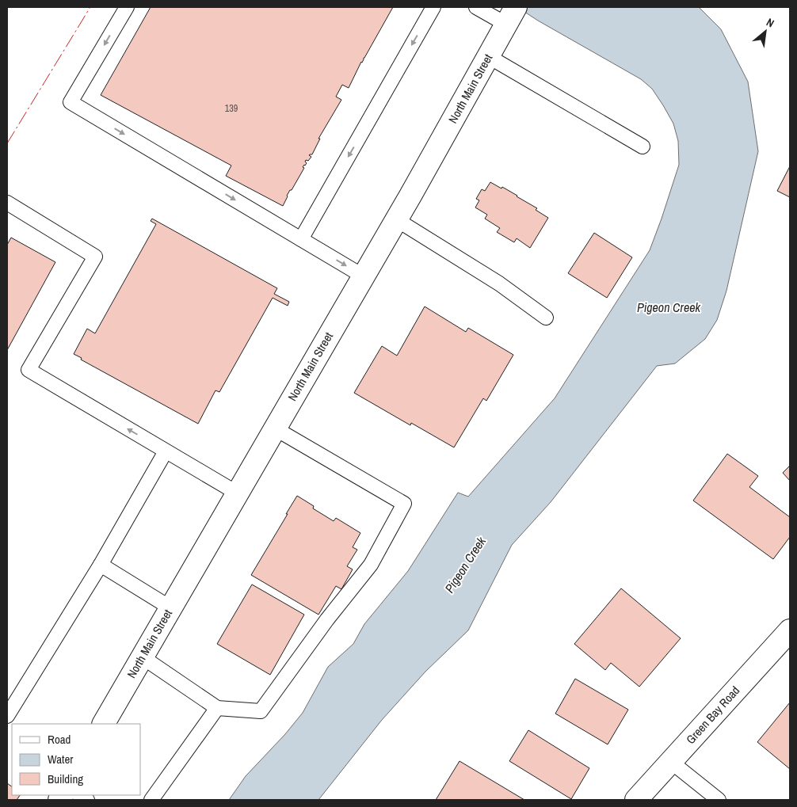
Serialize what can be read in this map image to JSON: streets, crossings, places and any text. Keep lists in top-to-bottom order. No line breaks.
{"streets":{"main road":["North Main Street","Green Bay Road"]},"water":["Pigeon Creek"],"house_numbers":["139"],"legend":["Road","Water","Building"],"north":"top right"}
